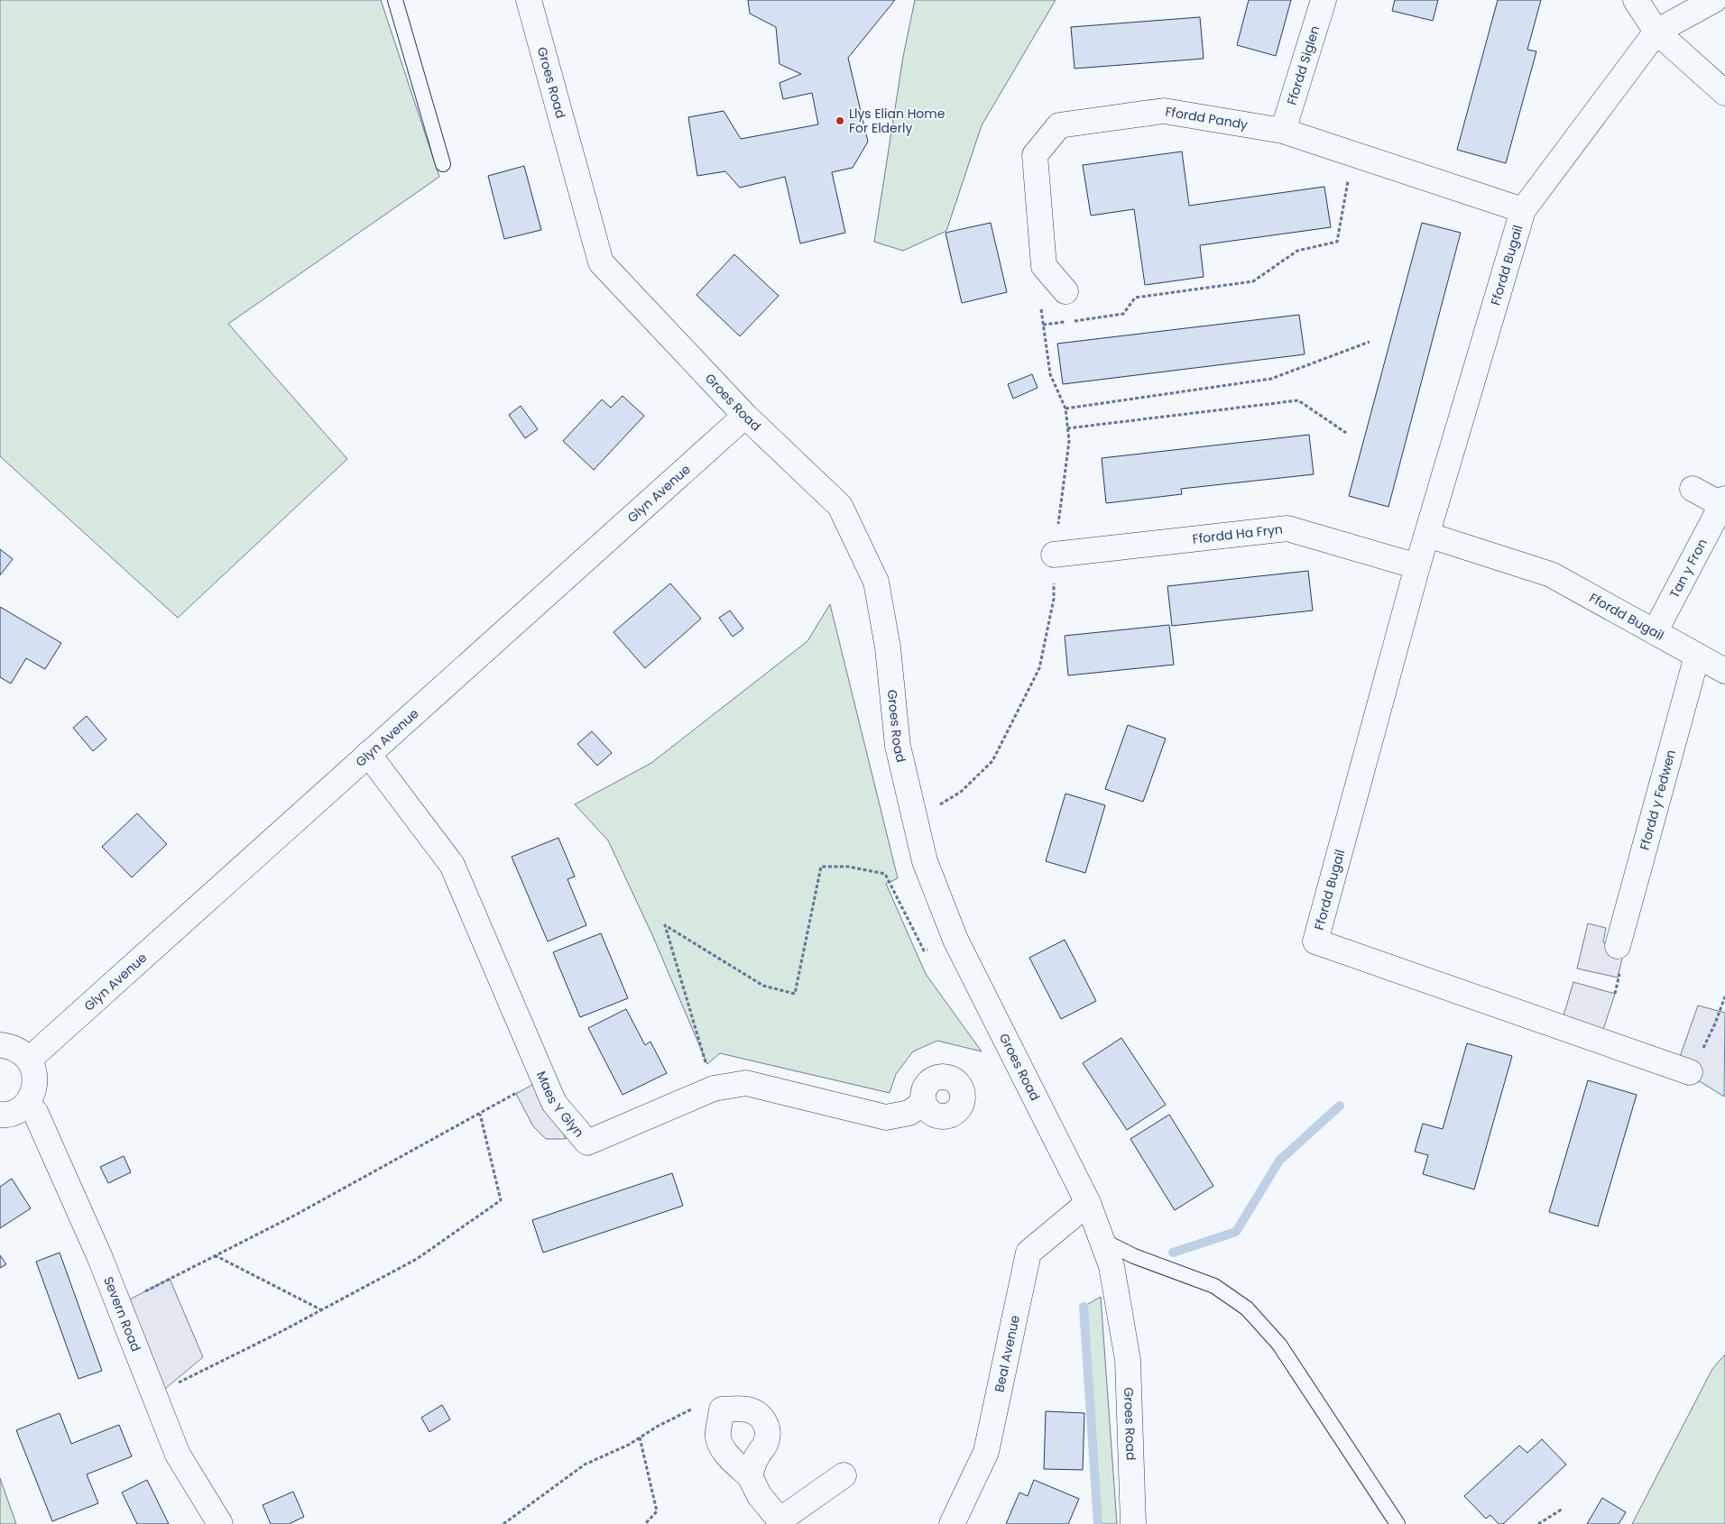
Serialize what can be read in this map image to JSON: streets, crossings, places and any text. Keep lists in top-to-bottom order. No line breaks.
{"streets":{"street":["Ffordd Siglen","Groes Road","Ffordd Pandy","Ffordd Bugail","Glyn Avenue","Ffordd Ha Fryn","Tan y Fron","Ffordd y Fedwen","Maes Y Glyn","Severn Road","Beal Avenue"]},"crossings":[["Ffordd Siglen","Ffordd Pandy"],["Groes Road","Glyn Avenue"],["Groes Road","Beal Avenue"],["Ffordd Pandy","Ffordd Bugail"],["Ffordd Bugail","Ffordd Ha Fryn"],["Ffordd Bugail","Tan y Fron"],["Ffordd Bugail","Ffordd y Fedwen"],["Glyn Avenue","Maes Y Glyn"]],"places":["Llys Elian Home For Elderly"]}
